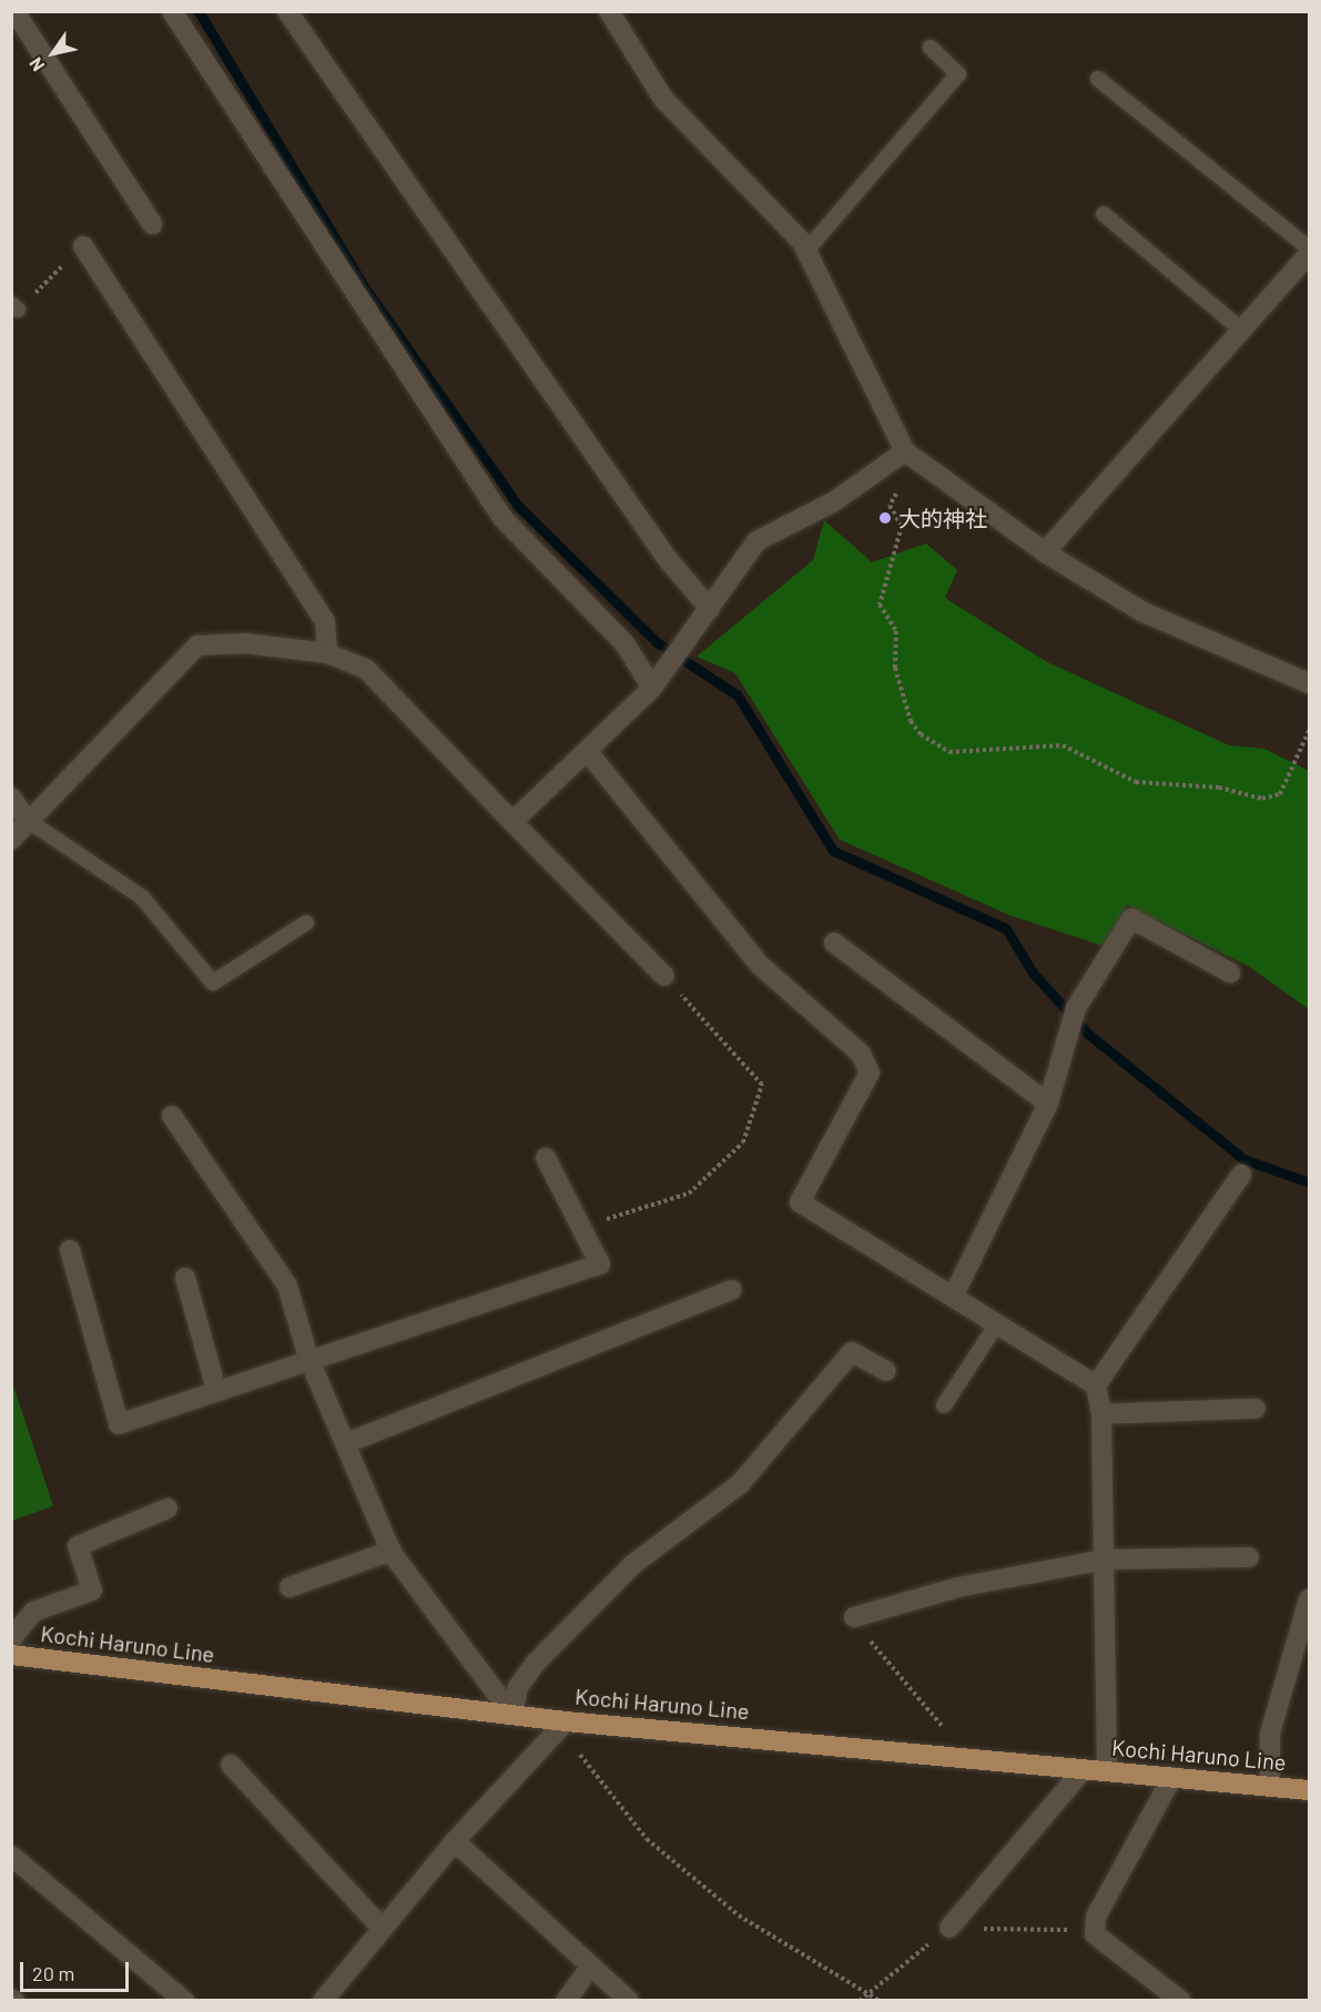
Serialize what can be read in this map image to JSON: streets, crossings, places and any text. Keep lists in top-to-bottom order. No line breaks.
{"streets":{"main road":["Kochi Haruno Line"]},"places":["大的神社"],"scale_bar":"20 m","north":"bottom left"}
